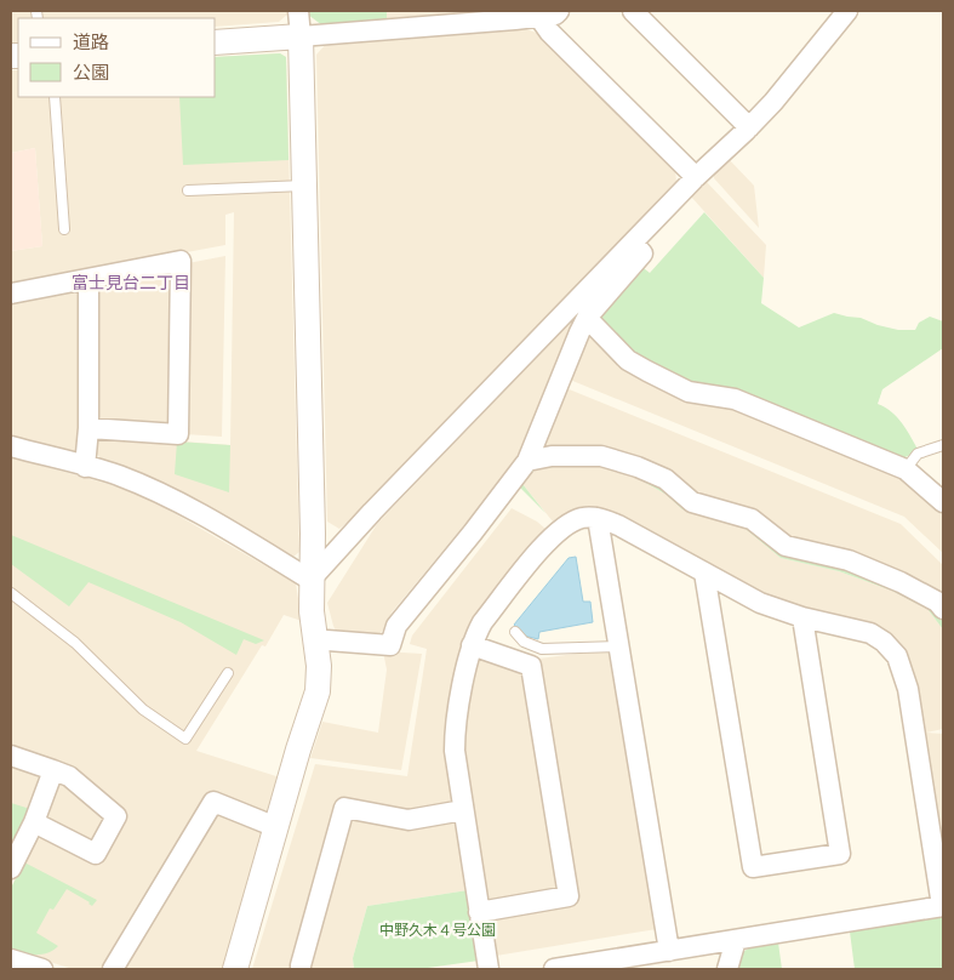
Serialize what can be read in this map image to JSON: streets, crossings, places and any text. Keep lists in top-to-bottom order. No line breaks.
{"districts":["富士見台二丁目"],"parks":["中野久木４号公園"],"legend":["道路","公園"]}
